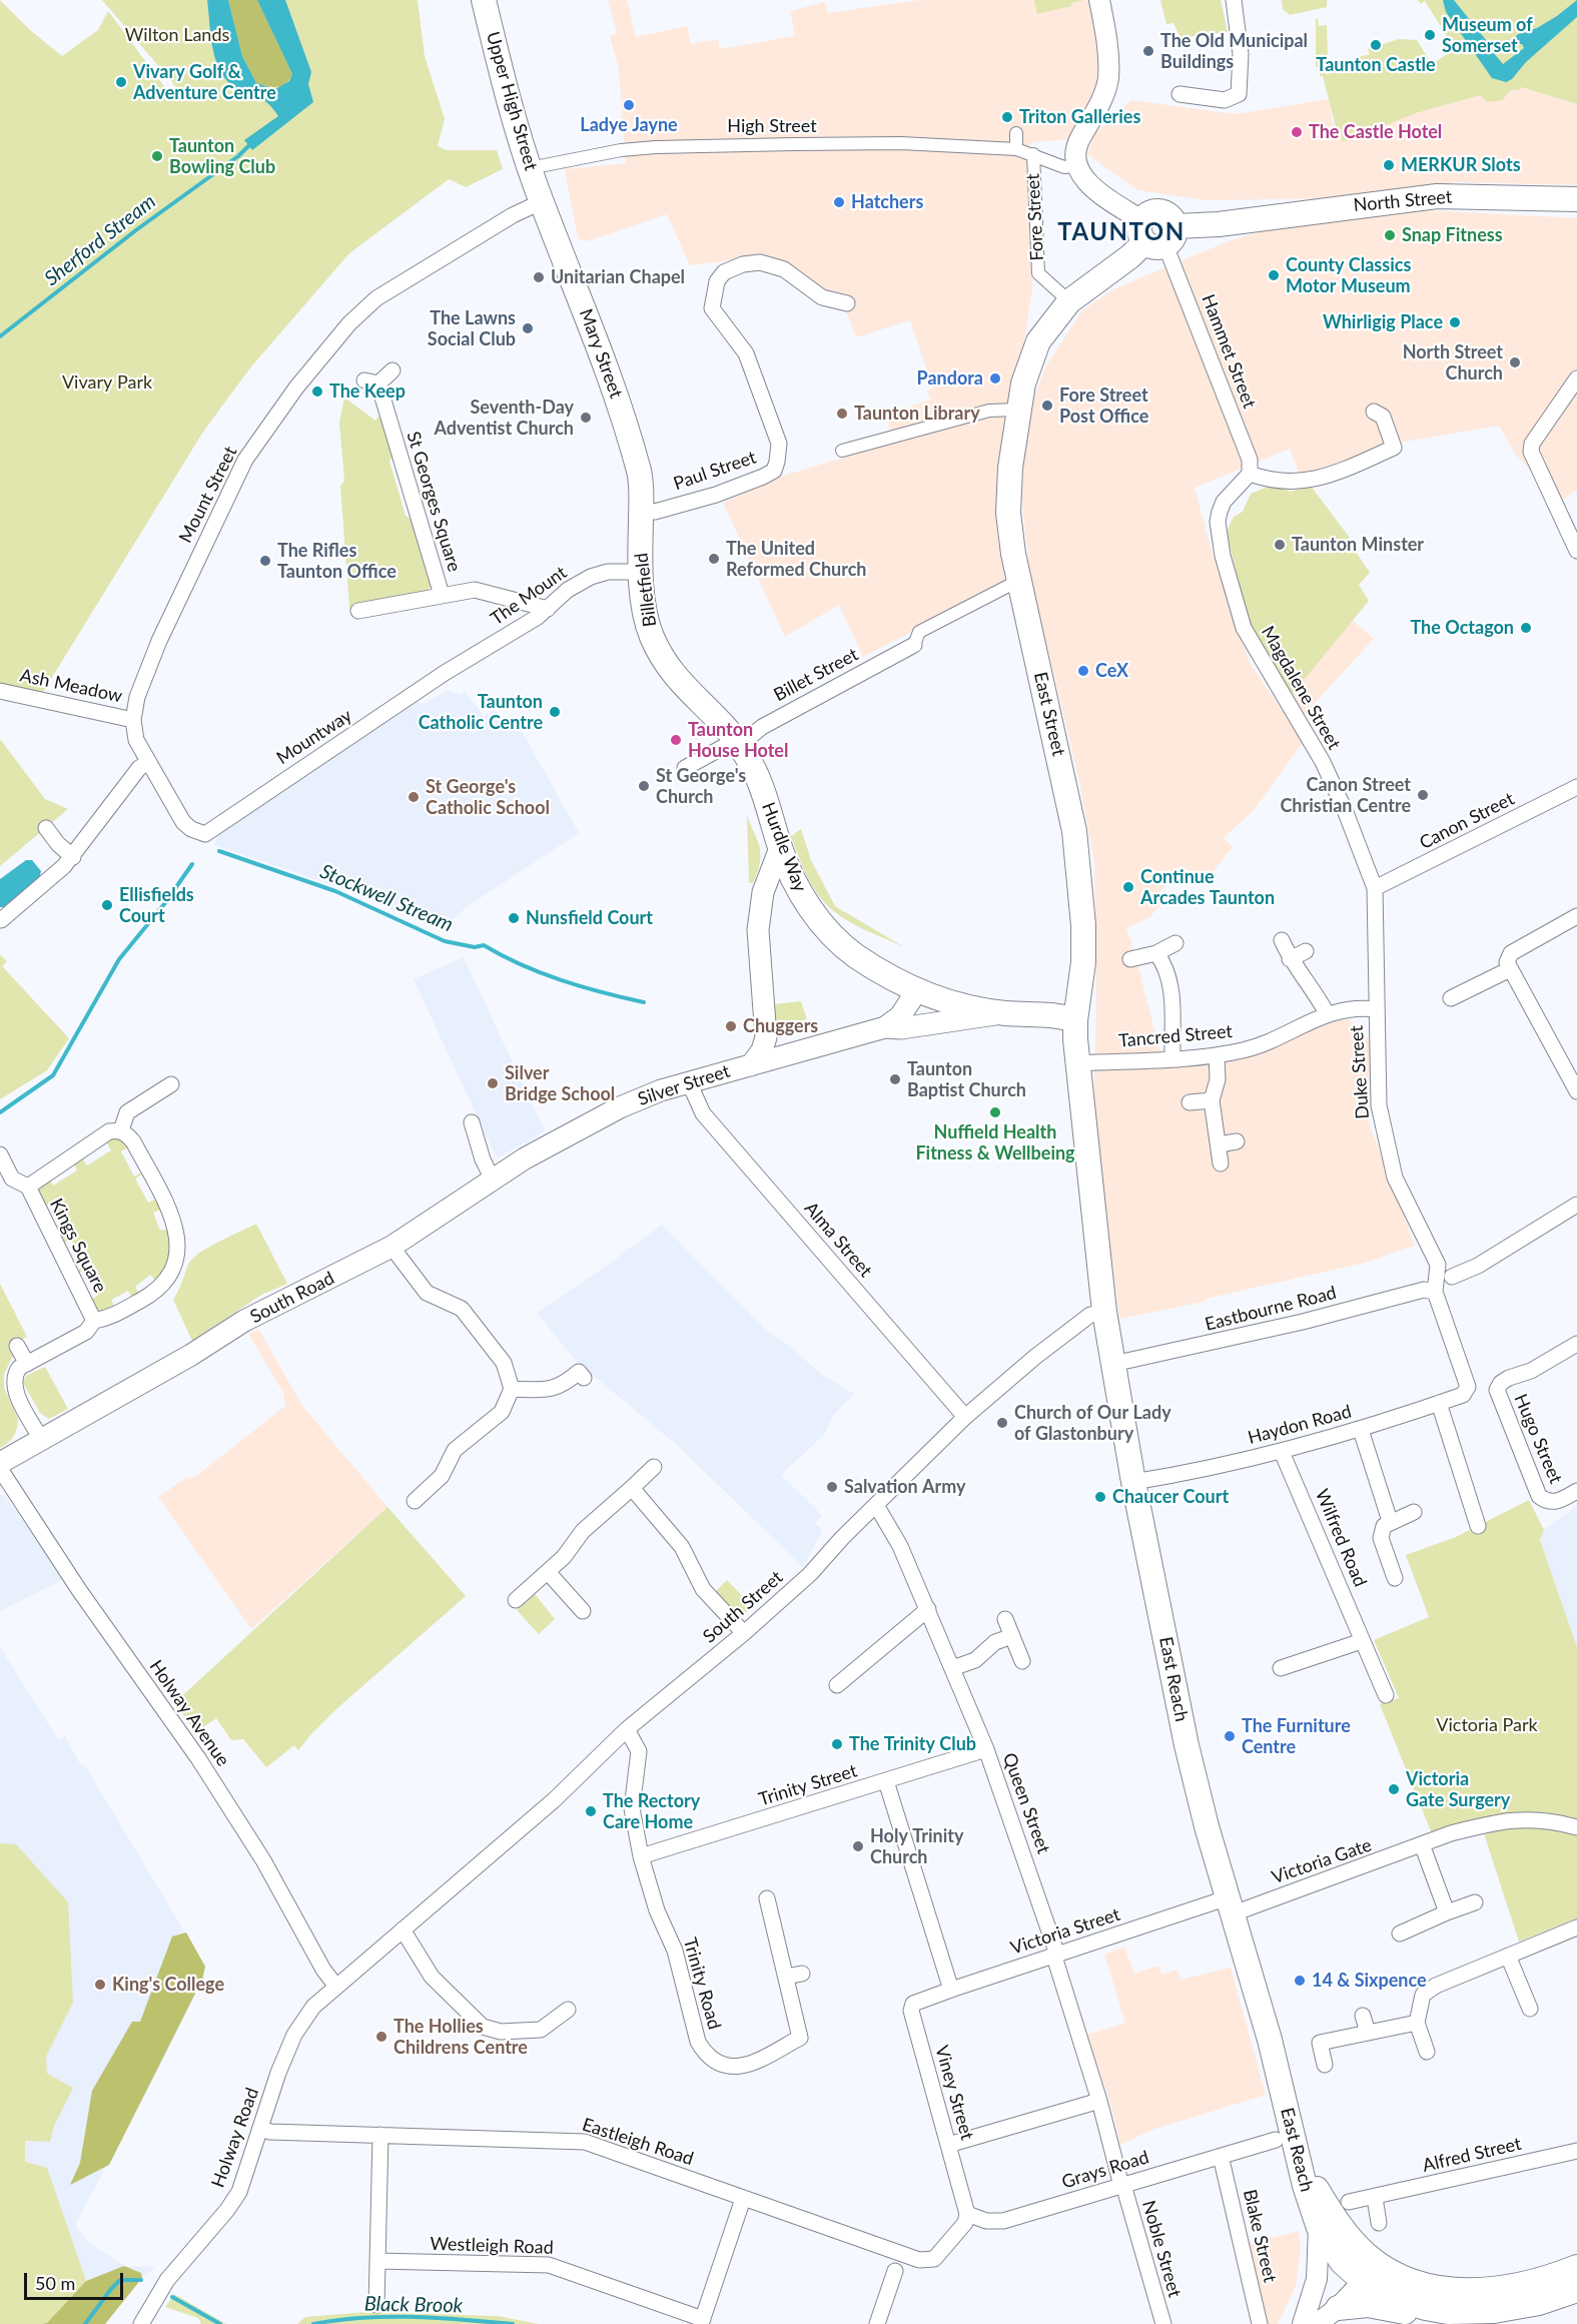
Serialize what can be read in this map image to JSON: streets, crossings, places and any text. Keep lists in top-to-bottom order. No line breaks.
{"streets":{"main road":["Upper High Street","North Street","Mary Street","Billetfield","East Street","Hurdle Way","Silver Street","South Road","East Reach"],"street":["High Street","Fore Street","Hammet Street","Paul Street","Mount Street","St Georges Square","The Mount","Billet Street","Ash Meadow","Magdalene Street","Mountway","Canon Street","Tancred Street","Duke Street","Alma Street","Kings Square","Eastbourne Road","Haydon Road","Hugo Street","Wilfred Road","South Street","Holway Avenue","Trinity Street","Queen Street","Victoria Gate","Victoria Street","Trinity Road","Viney Street","Holway Road","Eastleigh Road","Alfred Street","Grays Road","Blake Street","Westleigh Road","Noble Street"]},"crossings":[["Upper High Street","High Street"],["Upper High Street","Mary Street"],["Upper High Street","Mount Street"],["High Street","Fore Street"],["North Street","Hammet Street"],["Hammet Street","Magdalene Street"],["Mary Street","Paul Street"],["Mary Street","Mount Street"],["Mary Street","Billetfield"],["Paul Street","Billetfield"],["Mount Street","Ash Meadow"],["Mount Street","Mountway"],["St Georges Square","The Mount"],["Billetfield","The Mount"],["Billetfield","Billet Street"],["Billetfield","Hurdle Way"],["The Mount","Mountway"],["Billet Street","Hurdle Way"],["Magdalene Street","Canon Street"],["Magdalene Street","Duke Street"],["East Street","Hurdle Way"],["East Street","East Reach"],["Canon Street","Duke Street"],["Hurdle Way","Silver Street"],["Hurdle Way","East Reach"],["Tancred Street","Duke Street"],["Tancred Street","East Reach"],["Duke Street","Eastbourne Road"],["Duke Street","Haydon Road"],["Silver Street","Alma Street"],["Silver Street","South Road"],["Alma Street","South Street"],["Eastbourne Road","East Reach"],["Haydon Road","Wilfred Road"],["Haydon Road","East Reach"],["South Street","East Reach"],["South Street","Holway Avenue"],["South Street","Queen Street"],["South Street","Trinity Road"],["South Street","Holway Road"],["East Reach","Victoria Gate"],["East Reach","Victoria Street"],["Holway Avenue","Holway Road"],["Trinity Street","Queen Street"],["Trinity Street","Trinity Road"],["Queen Street","Victoria Street"],["Queen Street","Grays Road"],["Queen Street","Noble Street"],["Victoria Gate","Victoria Street"],["Victoria Street","Viney Street"],["Viney Street","Eastleigh Road"],["Viney Street","Grays Road"],["Holway Road","Eastleigh Road"],["Eastleigh Road","Grays Road"],["Grays Road","Blake Street"],["Grays Road","Noble Street"]],"districts":["TAUNTON"],"water":["Sherford Stream","Stockwell Stream","Black Brook"],"parks":["Wilton Lands","Vivary Park","Victoria Park"],"places":["Museum of Somerset","Taunton Castle","The Old Municipal Buildings","Vivary Golf & Adventure Centre","Ladye Jayne","Triton Galleries","The Castle Hotel","Taunton Bowling Club","MERKUR Slots","Hatchers","Snap Fitness","County Classics Motor Museum","Unitarian Chapel","Whirligig Place","The Lawns Social Club","North Street Church","Pandora","The Keep","Fore Street Post Office","Taunton Library","Seventh-Day Adventist Church","Taunton Minster","The United Reformed Church","The Rifles Taunton Office","The Octagon","CeX","Taunton Catholic Centre","Taunton House Hotel","St George's Church","Canon Street Christian Centre","St George's Catholic School","Continue Arcades Taunton","Ellisfields Court","Nunsfield Court","Chuggers","Taunton Baptist Church","Silver Bridge School","Nuffield Health Fitness & Wellbeing","Church of Our Lady of Glastonbury","Salvation Army","Chaucer Court","The Furniture Centre","The Trinity Club","Victoria Gate Surgery","The Rectory Care Home","Holy Trinity Church","14 & Sixpence","King's College","The Hollies Childrens Centre"],"scale_bar":"50 m"}
